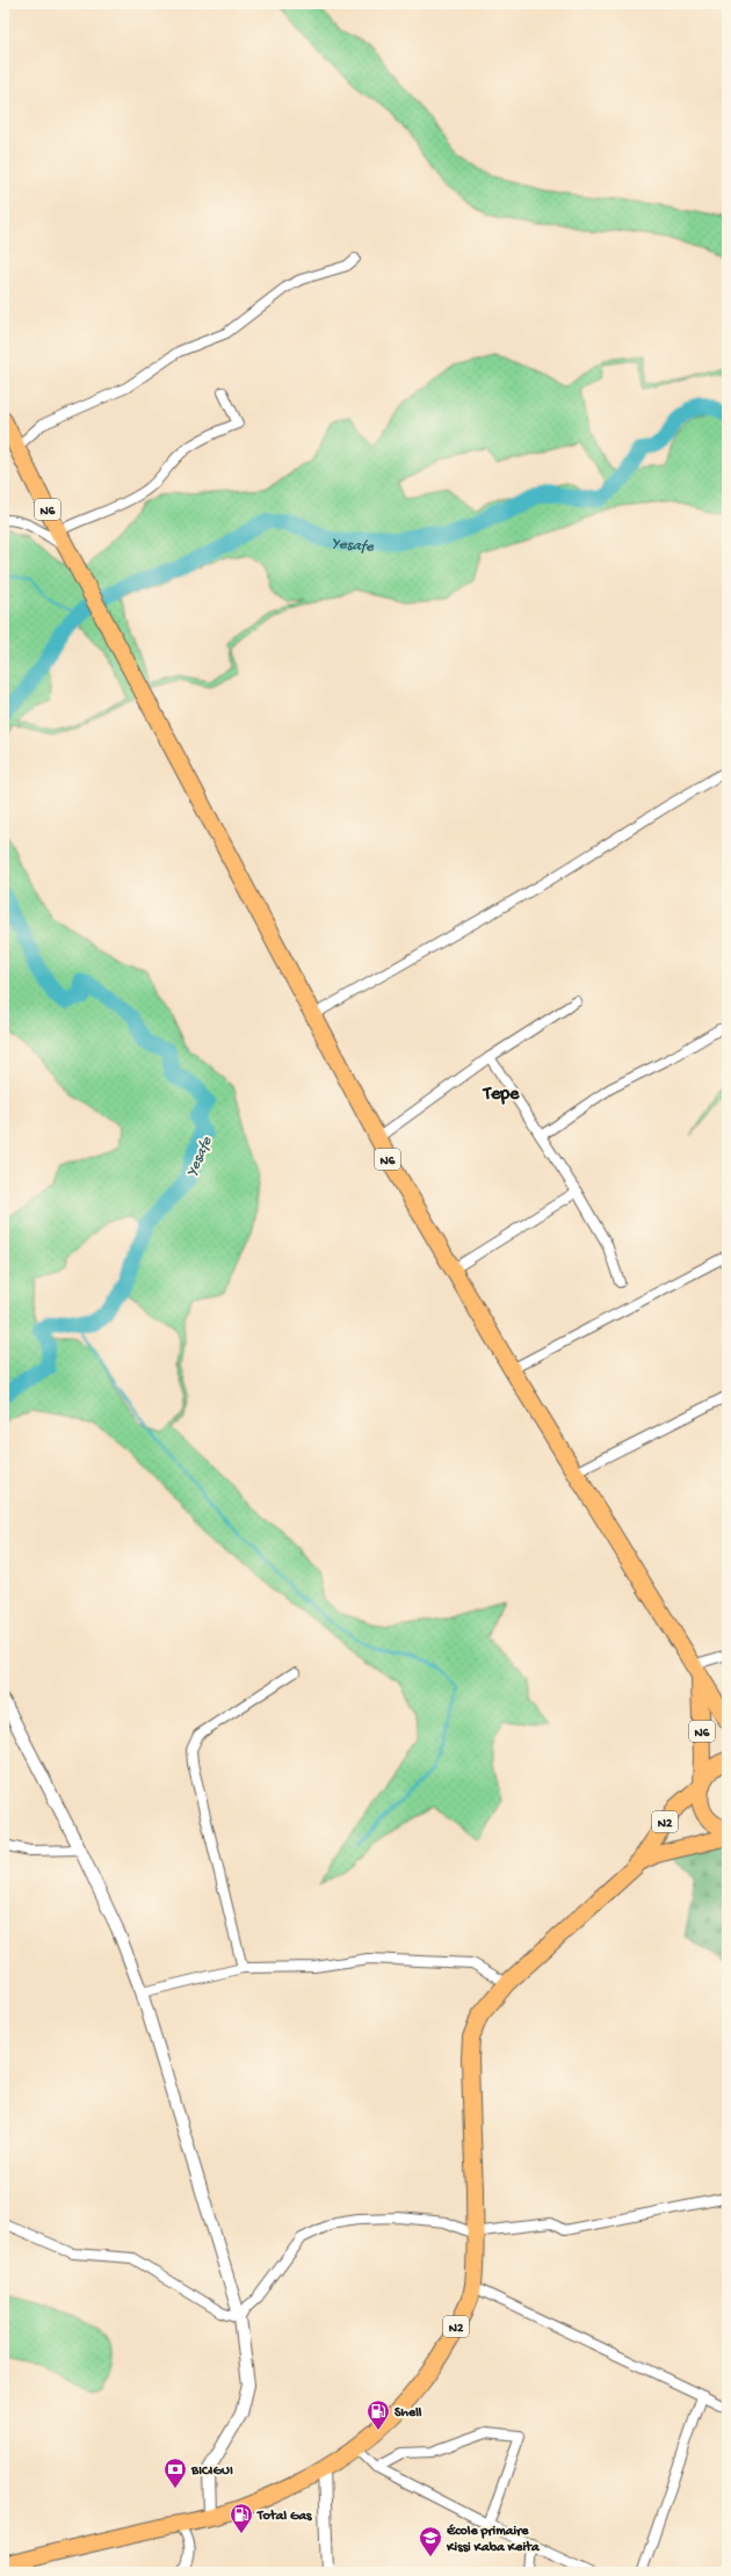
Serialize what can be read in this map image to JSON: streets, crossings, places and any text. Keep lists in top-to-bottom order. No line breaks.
{"streets":{"highway":["N6","N2"]},"crossings":[["N6","N2"]],"districts":["Tepe"],"water":["Yesafe"],"places":{"fuel station":["Shell","Total Gas"],"bank":["BICIGUI"],"school or university":["École primaire Kissi Kaba Keita"]}}
